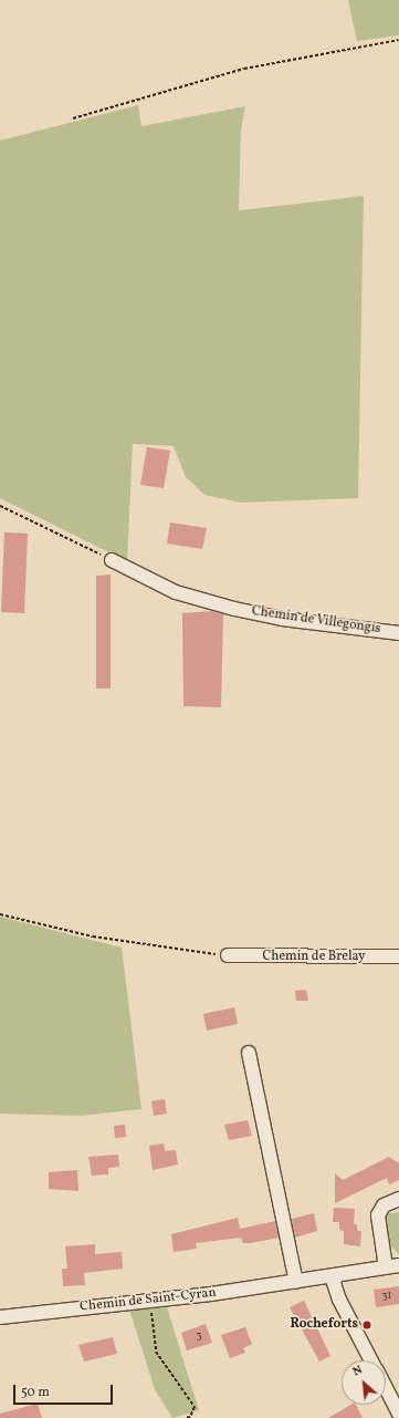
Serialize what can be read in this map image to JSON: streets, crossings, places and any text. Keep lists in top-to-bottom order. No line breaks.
{"streets":{"street":["Chemin de Villegongis","Chemin de Brelay","Chemin de Saint-Cyran"]},"places":["Rocheforts"],"house_numbers":["31","3"],"scale_bar":"50 m","north":"top left"}
